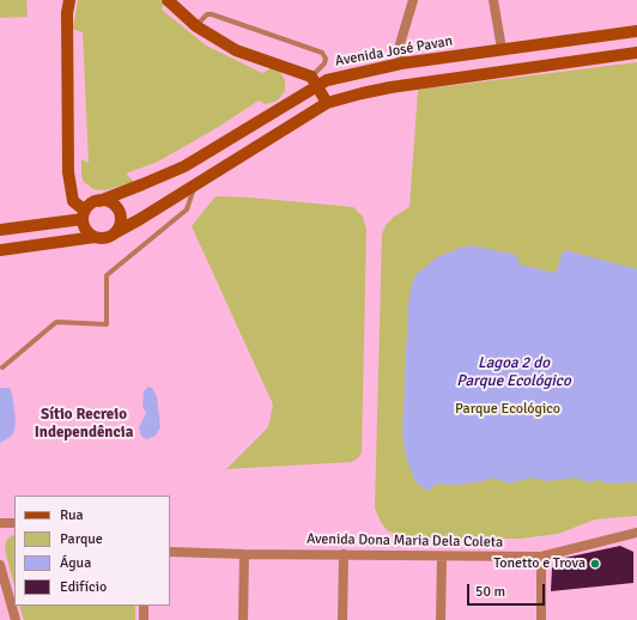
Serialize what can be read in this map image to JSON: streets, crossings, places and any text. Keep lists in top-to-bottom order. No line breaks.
{"streets":{"street":["Avenida José Pavan","Avenida Dona Maria Dela Coleta"]},"districts":["Sítio Recreio Independência"],"water":["Lagoa 2 do Parque Ecológico"],"parks":["Parque Ecológico"],"places":["Tonetto e Trova"],"legend":["Rua","Parque","Água","Edifício"],"scale_bar":"50 m"}
